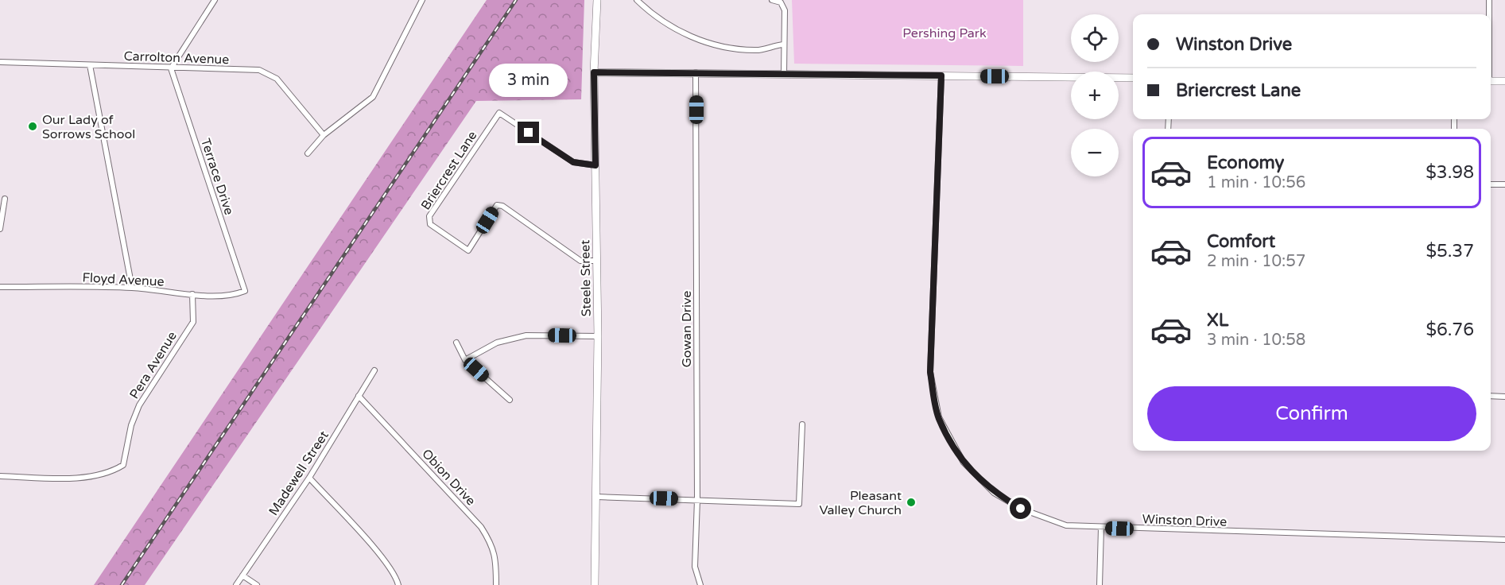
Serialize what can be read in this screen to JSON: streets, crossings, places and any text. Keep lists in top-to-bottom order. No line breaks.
{"streets":{"street":["Carrolton Avenue","Briercrest Lane","Terrace Drive","Steele Street","Floyd Avenue","Gowan Drive","Pera Avenue","Madewell Street","Obion Drive","Winston Drive"]},"crossings":[["Carrolton Avenue","Terrace Drive"],["Briercrest Lane","Steele Street"],["Terrace Drive","Floyd Avenue"],["Floyd Avenue","Pera Avenue"],["Madewell Street","Obion Drive"]],"parks":["Pershing Park"],"places":["Our Lady of Sorrows School","Pleasant Valley Church"],"page":{"map_buttons":["+","−"],"banner":["Winston Drive","Briercrest Lane"],"bubble":"3 min","list":[{"name":"Economy","note":"1 min · 10:56","value":"$3.98"},{"name":"Comfort","note":"2 min · 10:57","value":"$5.37"},{"name":"XL","note":"3 min · 10:58","value":"$6.76"}],"buttons":"Confirm"}}
